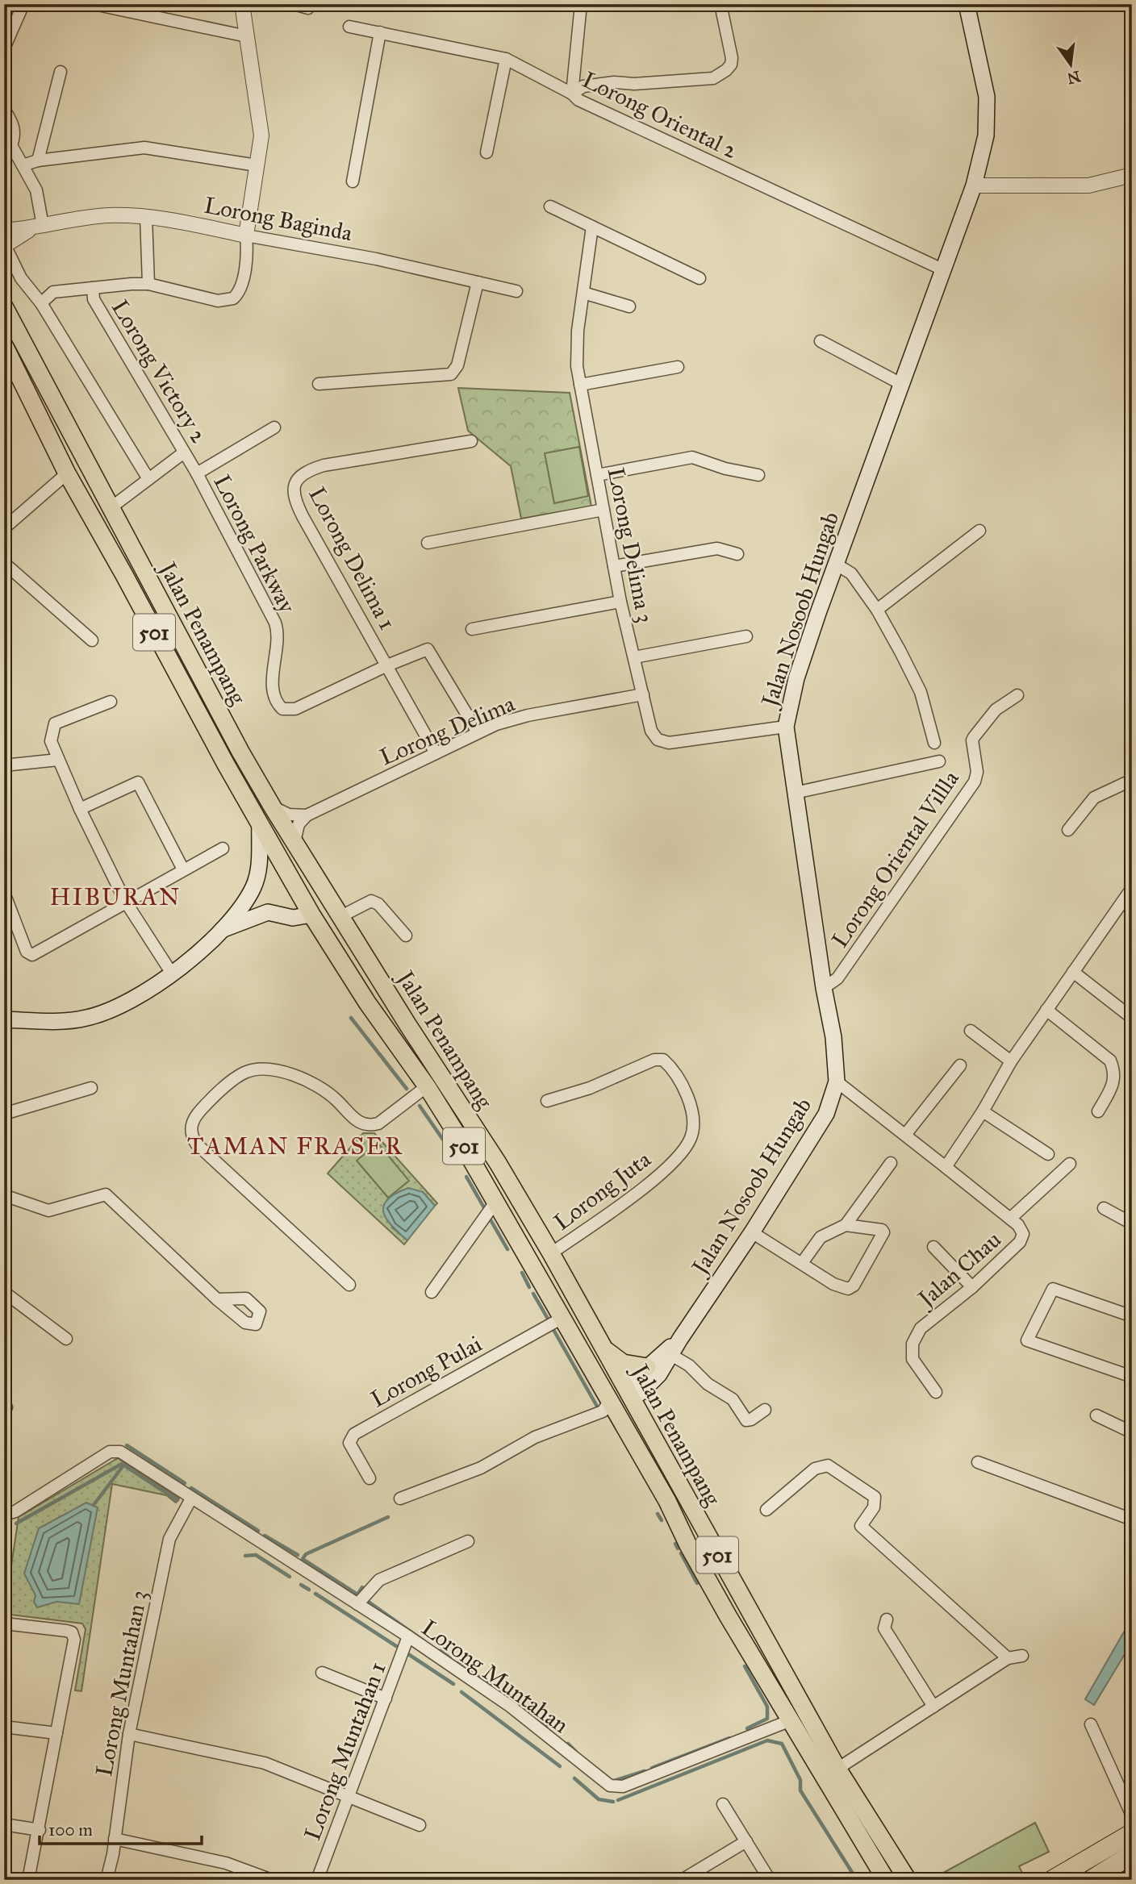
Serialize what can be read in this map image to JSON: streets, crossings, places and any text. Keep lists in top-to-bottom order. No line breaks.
{"streets":{"main road":["Jalan Nosoob Hungab","501","Jalan Penampang"],"street":["Lorong Oriental 2","Lorong Baginda","Lorong Victory 2","Lorong Parkway","Lorong Delima 3","Lorong Delima 1","Lorong Delima","Lorong Oriental Villla","Lorong Juta","Jalan Chau","Lorong Pulai","Lorong Muntahan","Lorong Muntahan 3","Lorong Muntahan 1"]},"crossings":[["Lorong Oriental 2","Jalan Nosoob Hungab"],["Lorong Victory 2","Lorong Parkway"],["Lorong Parkway","Lorong Delima 1"],["Lorong Delima 3","Jalan Nosoob Hungab"],["Lorong Delima 3","Lorong Delima"],["Lorong Delima 1","Lorong Delima"],["Jalan Nosoob Hungab","Jalan Penampang"],["Jalan Nosoob Hungab","Lorong Oriental Villla"],["Jalan Nosoob Hungab","Jalan Chau"],["Jalan Penampang","Lorong Juta"],["Jalan Penampang","Lorong Pulai"],["Jalan Penampang","Lorong Muntahan"],["Lorong Muntahan","Lorong Muntahan 3"],["Lorong Muntahan","Lorong Muntahan 1"]],"districts":["HIBURAN","TAMAN FRASER"],"scale_bar":"100 m","north":"bottom"}
